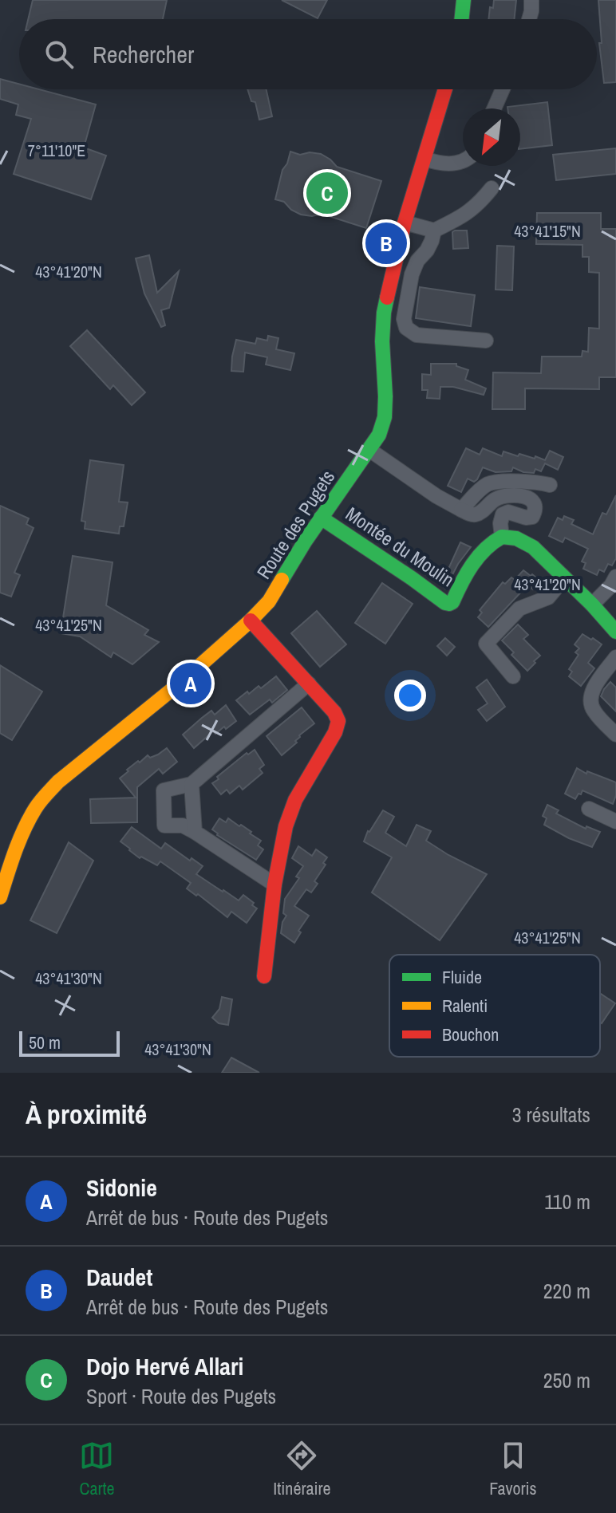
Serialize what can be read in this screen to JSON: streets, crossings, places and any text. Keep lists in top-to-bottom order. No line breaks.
{"streets":{"main road":["Route des Pugets","Montée du Moulin"]},"crossings":[["Route des Pugets","Montée du Moulin"]],"legend":["Fluide","Ralenti","Bouchon"],"scale_bar":"50 m","north":"bottom left","page":{"search":"Rechercher","pins":["C","B","A"],"scale":"50 m","heading":["À proximité","3 résultats"],"list":[{"mark":"A","name":"Sidonie","note":"Arrêt de bus · Route des Pugets","value":"110 m"},{"mark":"B","name":"Daudet","note":"Arrêt de bus · Route des Pugets","value":"220 m"},{"mark":"C","name":"Dojo Hervé Allari","note":"Sport · Route des Pugets","value":"250 m"}],"nav":["Carte","Itinéraire","Favoris"]},"coordinates":["7°11'10\"E","43°41'15\"N","43°41'20\"N","43°41'25\"N","43°41'30\"N"]}
